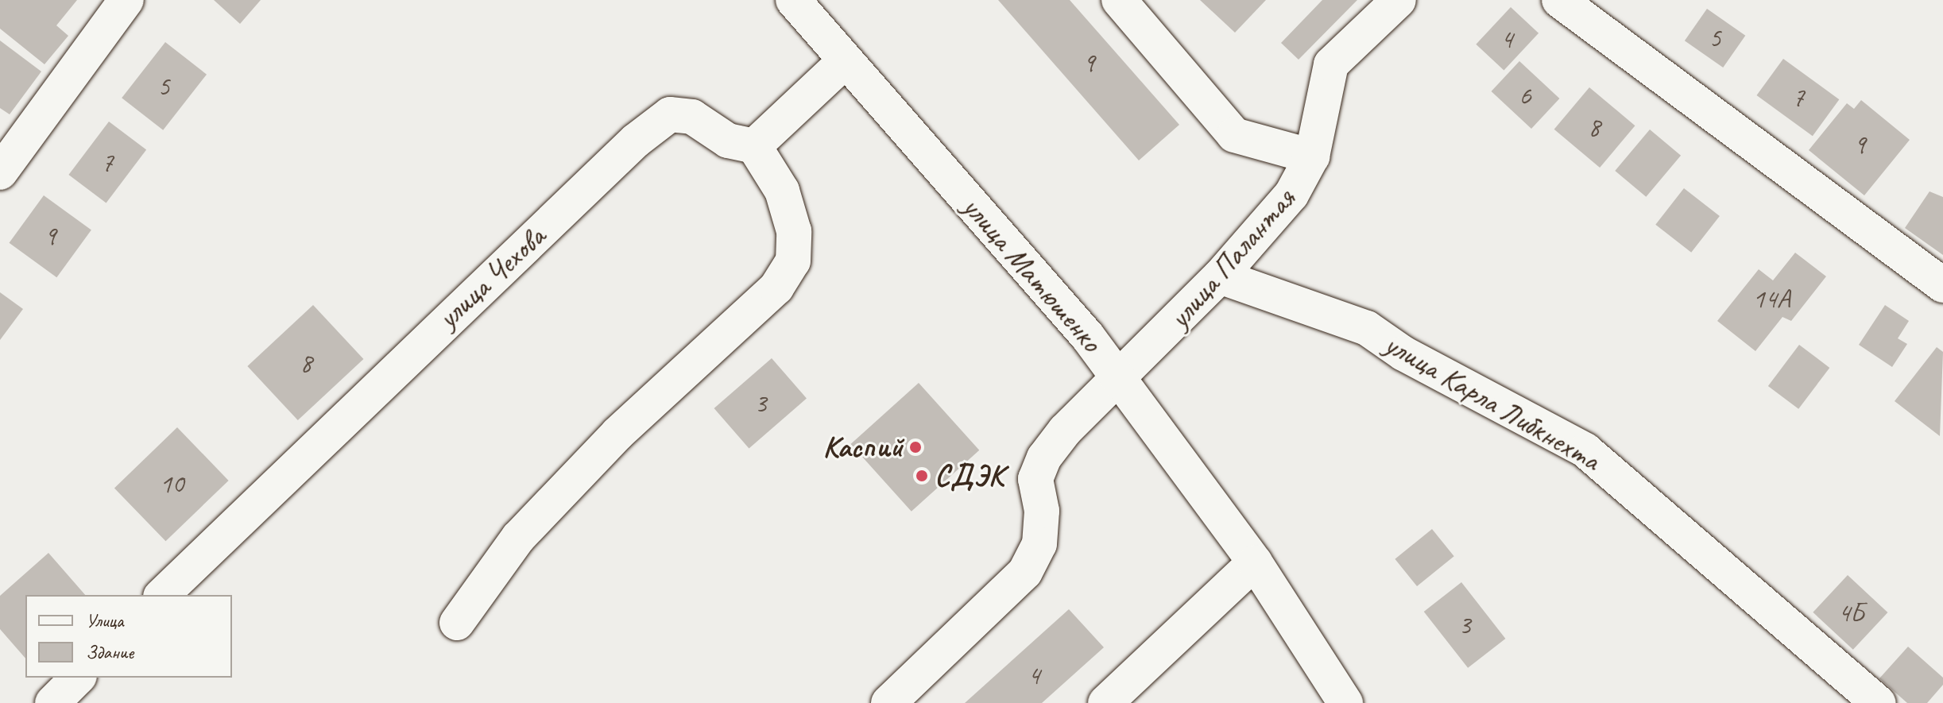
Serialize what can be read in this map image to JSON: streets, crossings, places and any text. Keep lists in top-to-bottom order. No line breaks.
{"streets":{"street":["улица Палантая","улица Матюшенко","улица Чехова","улица Карла Либкнехта"]},"crossings":[["улица Палантая","улица Матюшенко"],["улица Палантая","улица Карла Либкнехта"]],"places":["Каспий","СДЭК"],"house_numbers":["5","4","9","5","6","7","8","9","7","9","14А","8","3","10","4Б","3","4"],"legend":["Улица","Здание"]}
